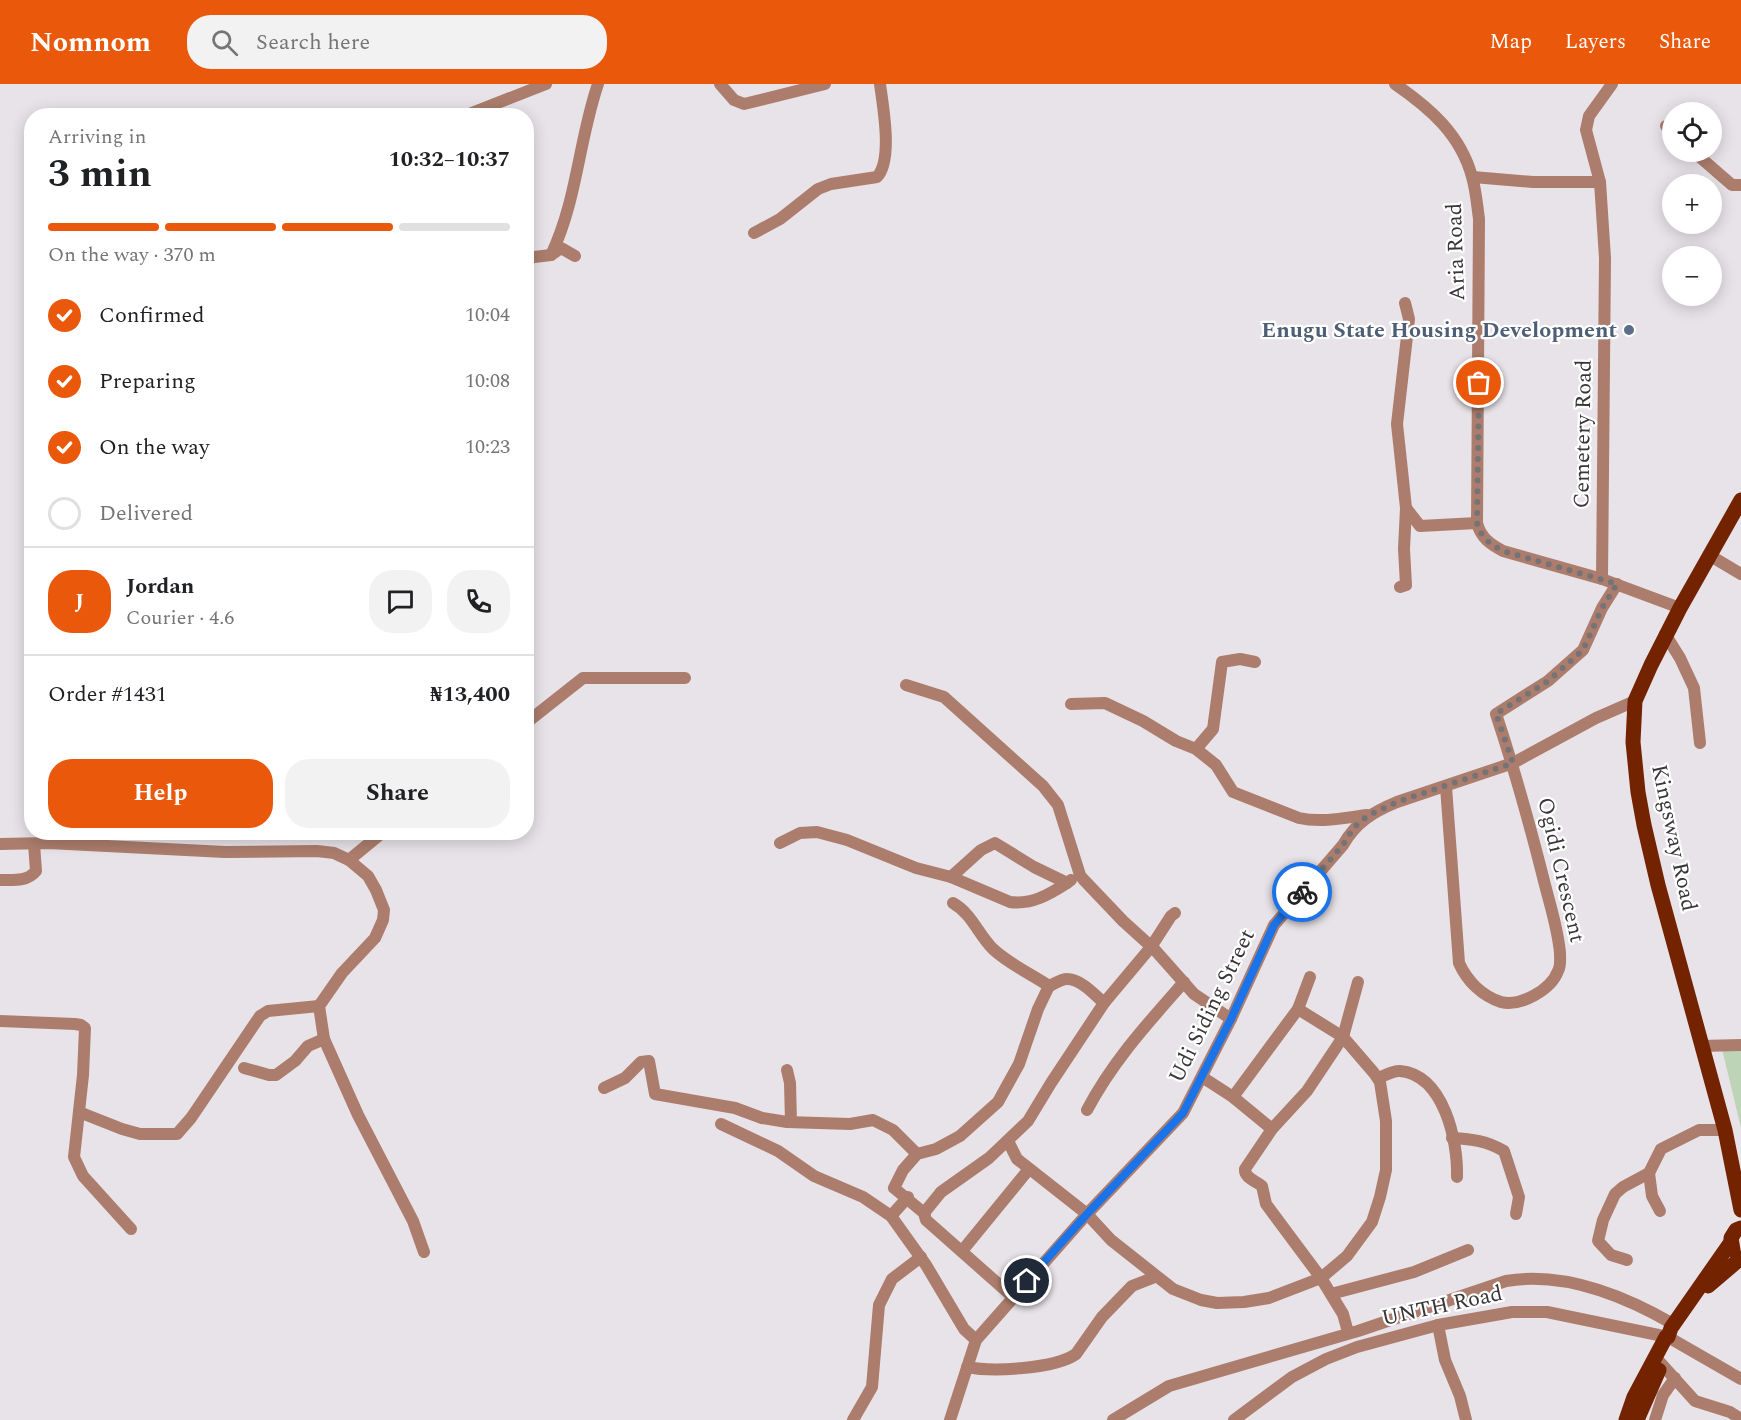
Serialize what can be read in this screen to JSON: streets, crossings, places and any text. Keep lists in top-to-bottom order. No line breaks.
{"streets":{"main road":["Kingsway Road"],"street":["Aria Road","Cemetery Road","Ogidi Crescent","Udi Siding Street","UNTH Road"]},"crossings":[["Kingsway Road","Udi Siding Street"],["Ogidi Crescent","Udi Siding Street"]],"places":["Enugu State Housing Development"],"page":{"header":"Nomnom","search":"Search here","nav":["Map","Layers","Share"],"map_buttons":["+","−"],"heading":["3 min","Arriving in","10:32–10:37"],"panel":["Jordan","Courier · 4.6","Order #1431","₦13,400"],"bar":"On the way · 370 m","list":[["Confirmed","10:04"],["Preparing","10:08"],["On the way","10:23"],"Delivered"],"round":"J","buttons":["Help","Share"]}}
